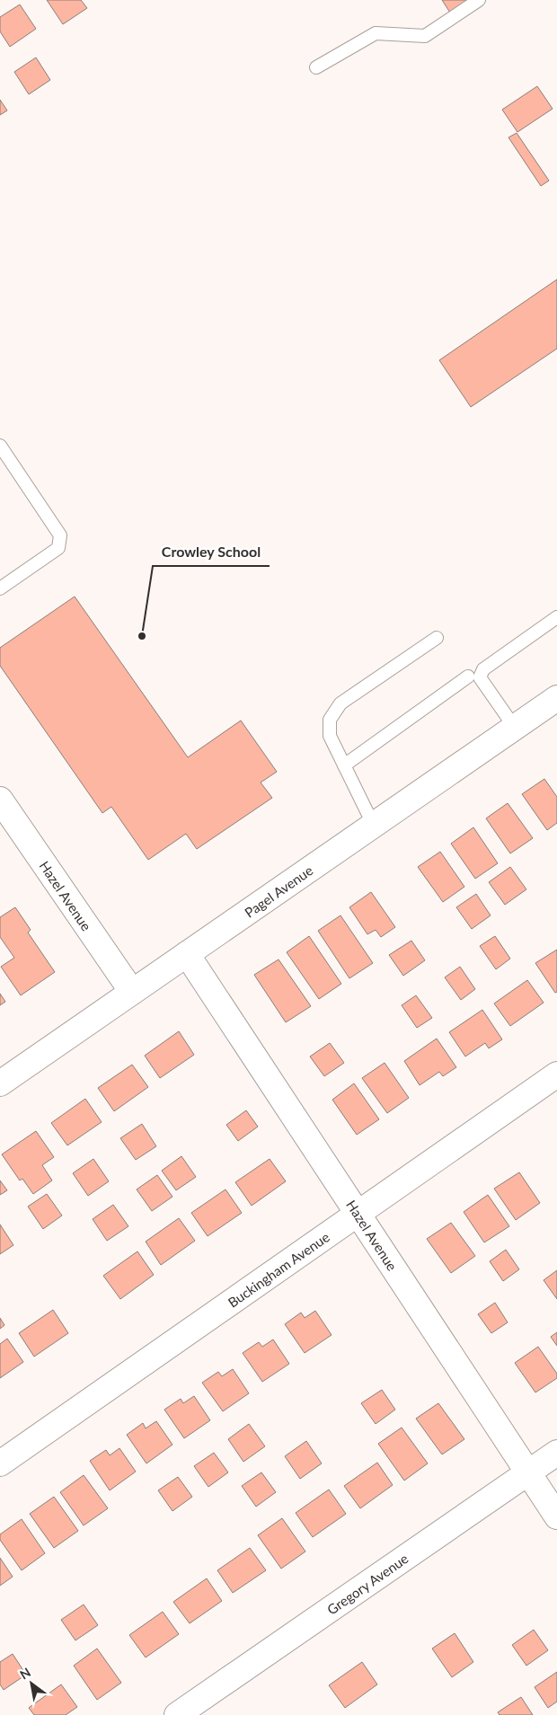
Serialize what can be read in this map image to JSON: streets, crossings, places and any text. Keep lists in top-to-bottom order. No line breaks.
{"streets":{"street":["Pagel Avenue","Hazel Avenue","Buckingham Avenue","Gregory Avenue"]},"crossings":[["Pagel Avenue","Hazel Avenue"],["Hazel Avenue","Buckingham Avenue"],["Hazel Avenue","Gregory Avenue"]],"places":["Crowley School"],"north":"top left"}
